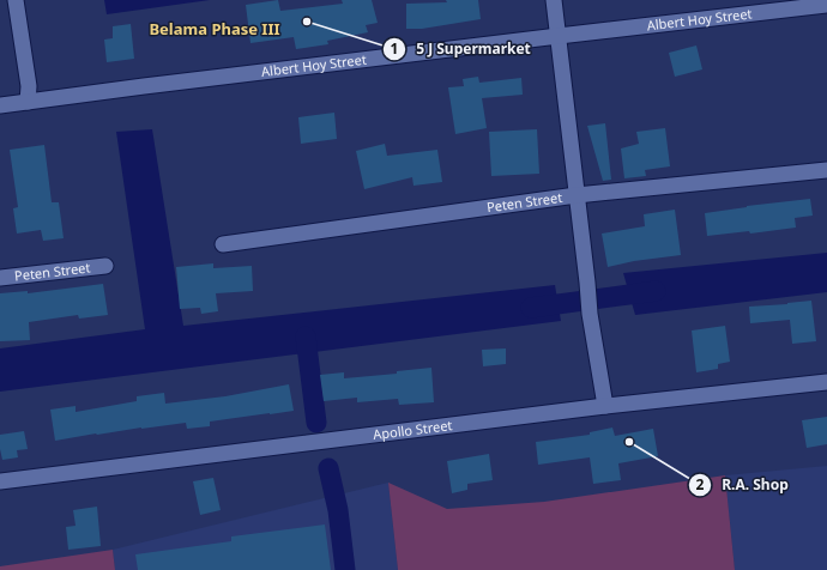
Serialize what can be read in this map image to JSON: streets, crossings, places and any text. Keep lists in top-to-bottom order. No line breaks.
{"streets":{"street":["Albert Hoy Street","Peten Street","Apollo Street"]},"districts":["Belama Phase III"],"places":["5 J Supermarket","R.A. Shop"]}
